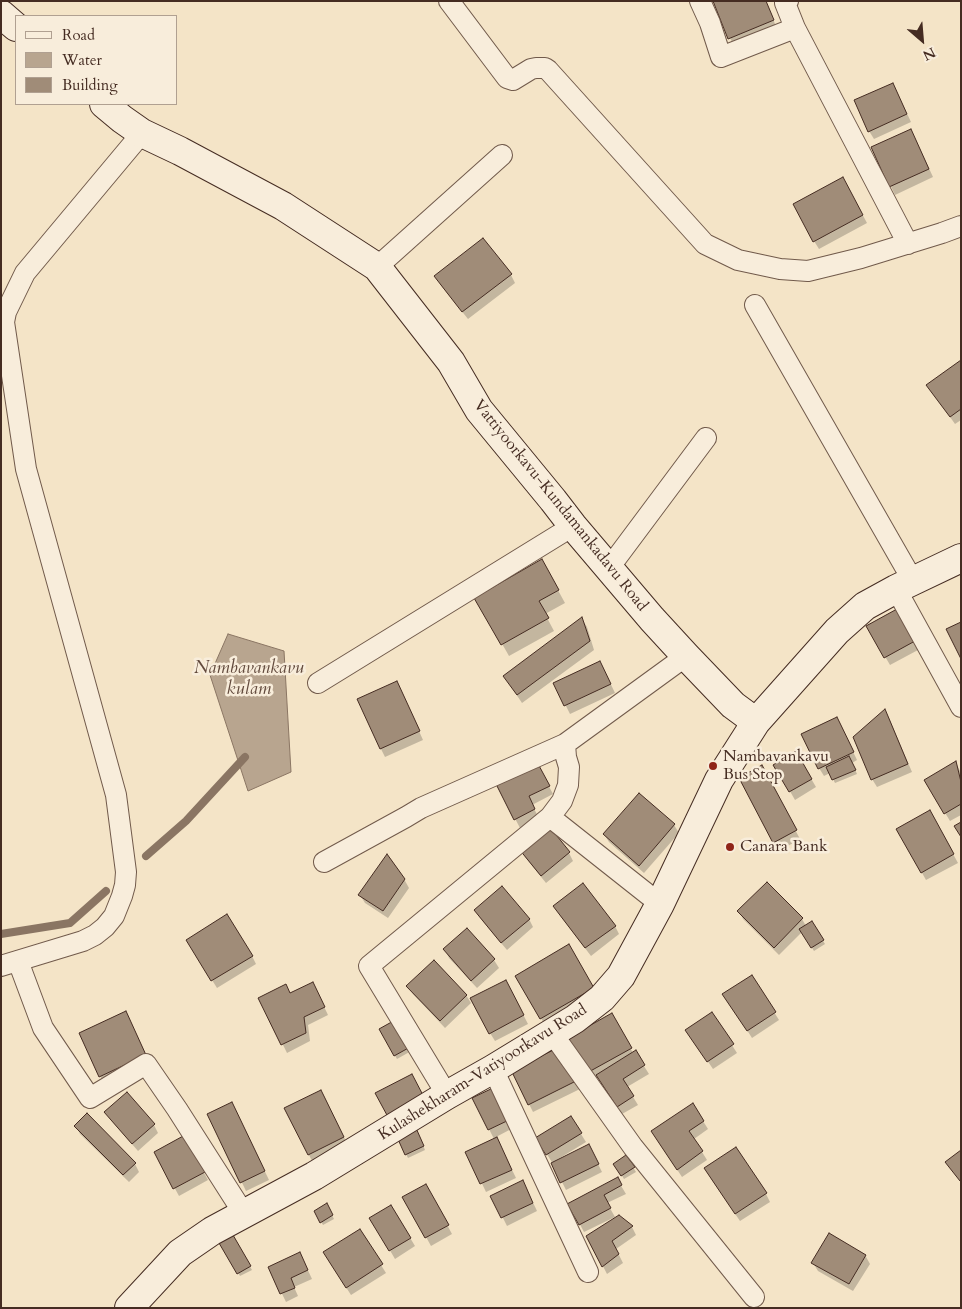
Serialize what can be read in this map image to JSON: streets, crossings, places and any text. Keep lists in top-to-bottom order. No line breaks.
{"streets":{"street":["Vattiyoorkavu-Kundamankadavu Road","Kulashekharam-Vatiyoorkavu Road"]},"crossings":[["Vattiyoorkavu-Kundamankadavu Road","Kulashekharam-Vatiyoorkavu Road"]],"water":["Nambavankavu kulam"],"places":["Nambavankavu Bus Stop","Canara Bank"],"legend":["Road","Water","Building"],"north":"bottom right"}
